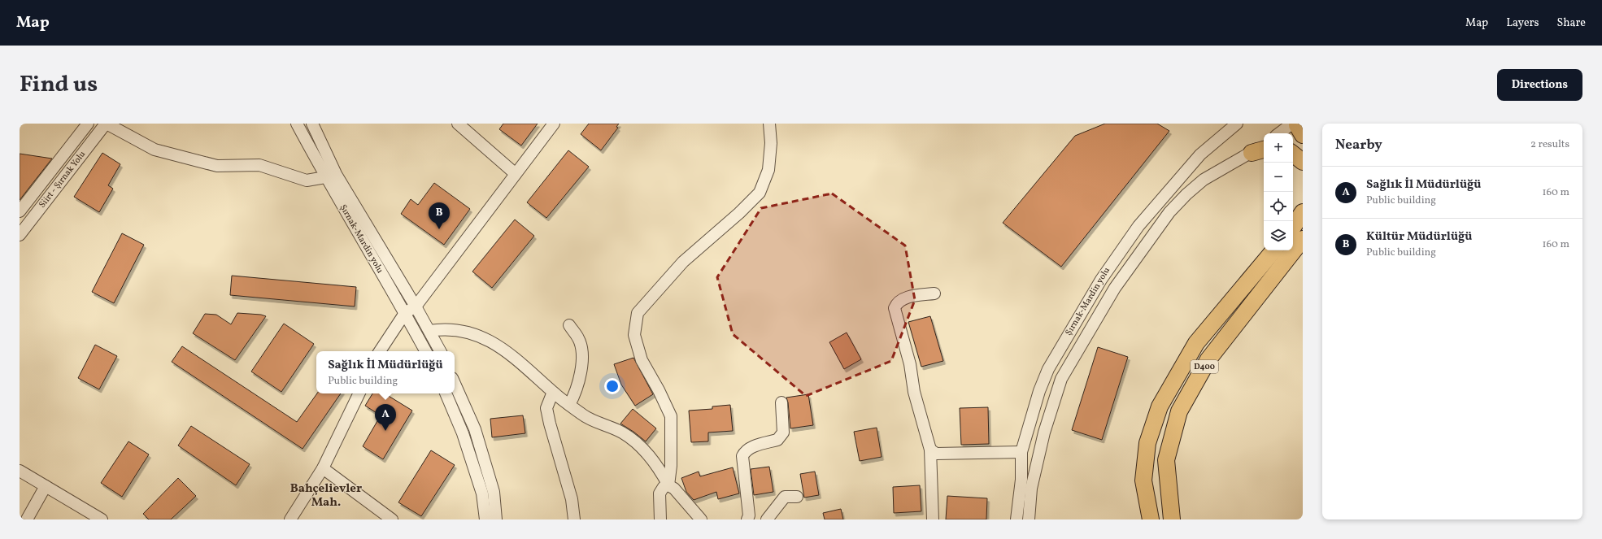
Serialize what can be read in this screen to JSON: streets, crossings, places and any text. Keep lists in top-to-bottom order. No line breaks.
{"streets":{"highway":["D400"],"street":["Siirt - Şırnak Yolu","Şırnak-Mardin yolu"]},"districts":["Bahçelievler Mah."],"page":{"header":"Map","nav":["Map","Layers","Share"],"title":"Find us","buttons":"Directions","heading":["Nearby","2 results"],"map_buttons":["+","−"],"list":[{"mark":"A","name":"Sağlık İl Müdürlüğü","note":"Public building","value":"160 m"},{"mark":"B","name":"Kültür Müdürlüğü","note":"Public building","value":"160 m"}],"pins":["B","A"],"popup":["Sağlık İl Müdürlüğü","Public building"]}}
